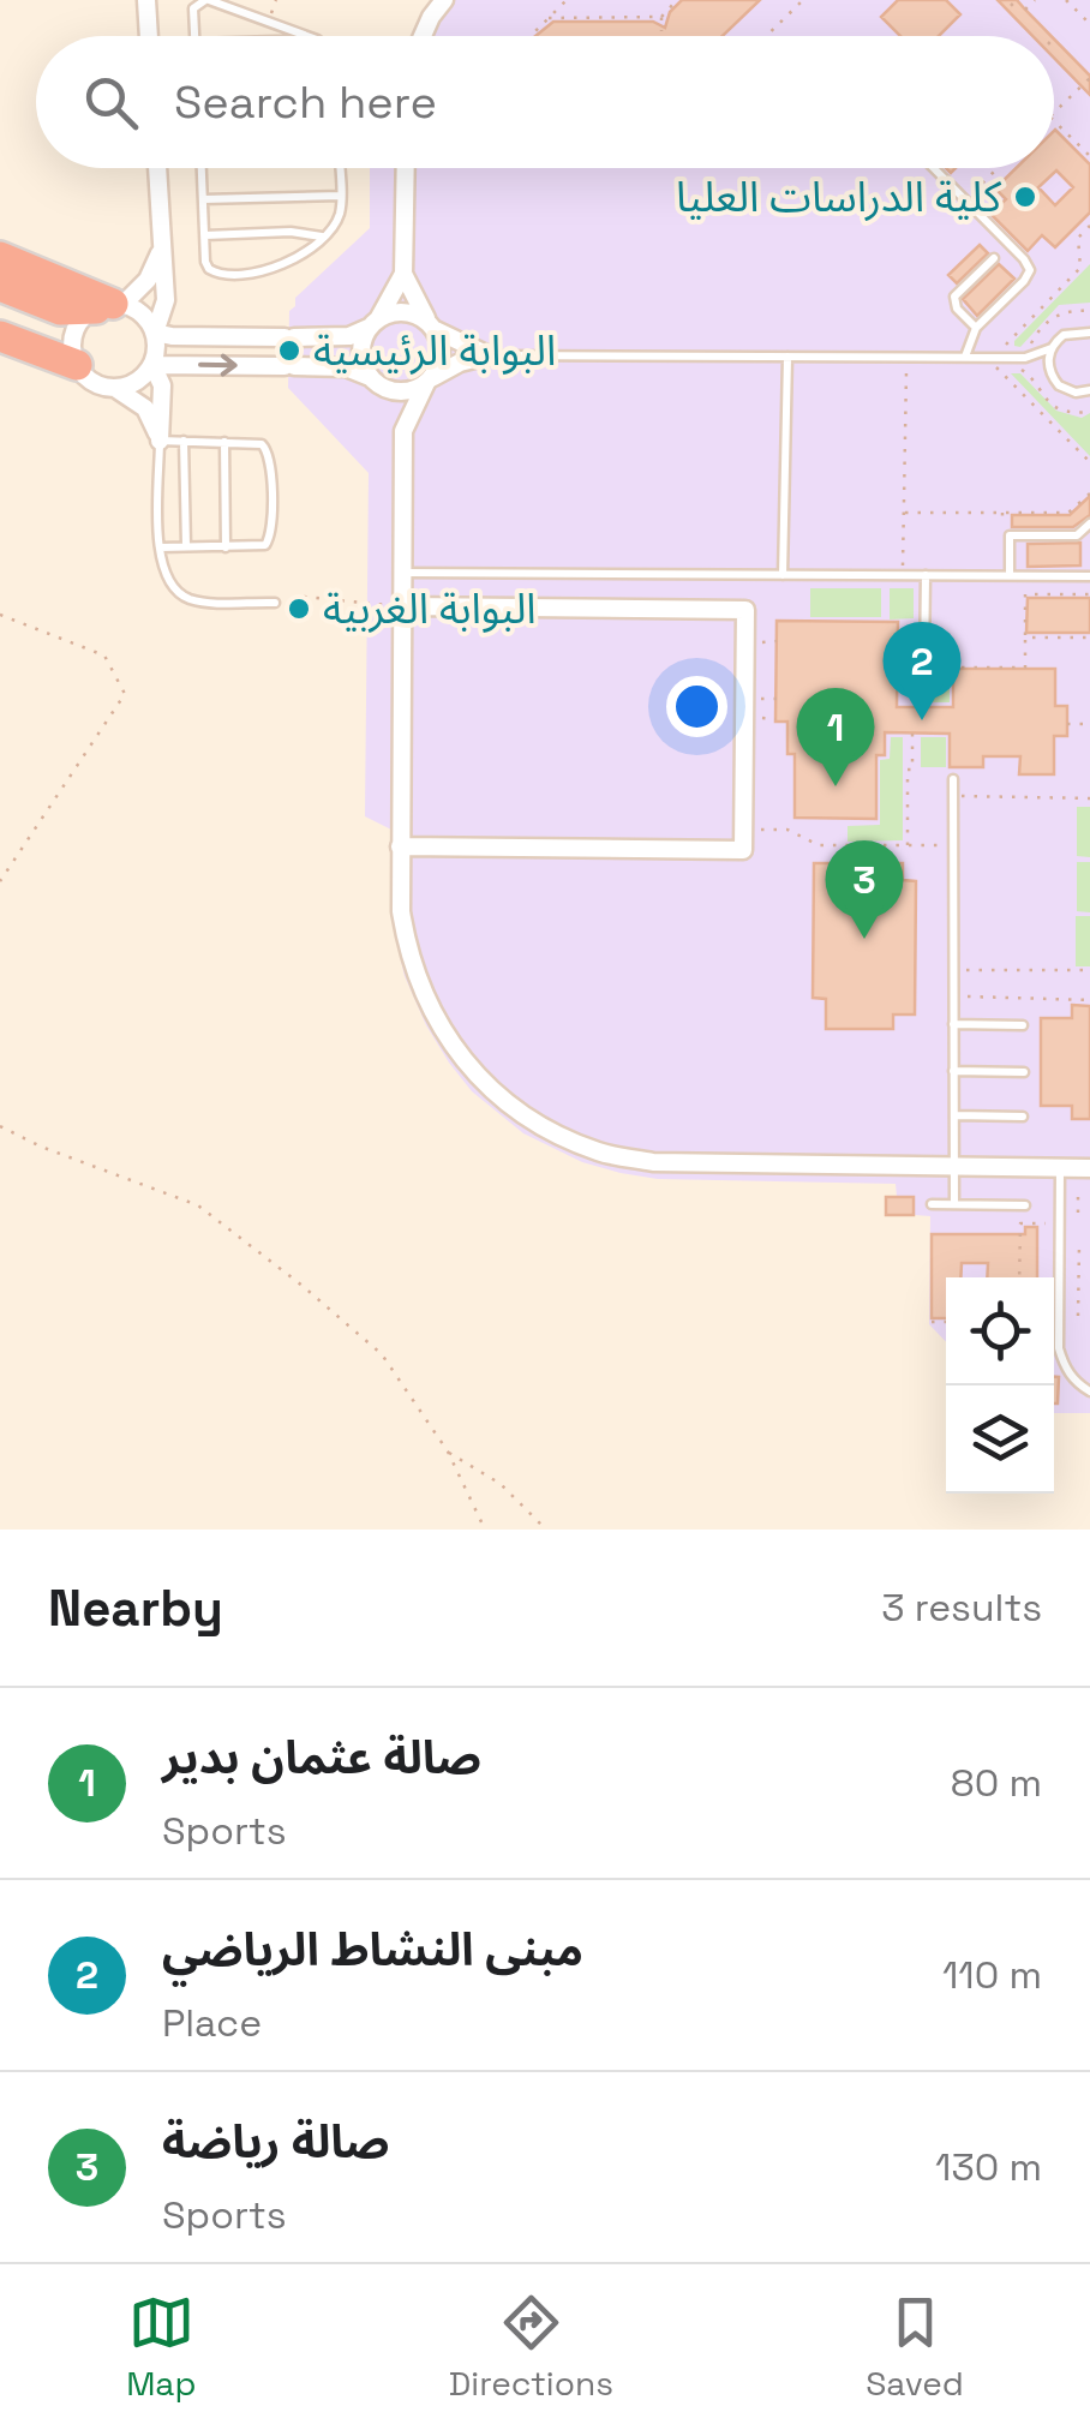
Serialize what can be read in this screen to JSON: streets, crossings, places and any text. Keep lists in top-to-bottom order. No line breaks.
{"places":["كلية الدراسات العليا","البوابة الرئيسية","البوابة الغربية"],"page":{"search":"Search here","pins":["2","1","3"],"heading":["Nearby","3 results"],"list":[{"mark":"1","name":"صالة عثمان بدير","note":"Sports","value":"80 m"},{"mark":"2","name":"مبنى النشاط الرياضي","note":"Place","value":"110 m"},{"mark":"3","name":"صالة رياضة","note":"Sports","value":"130 m"}],"nav":["Map","Directions","Saved"]}}
